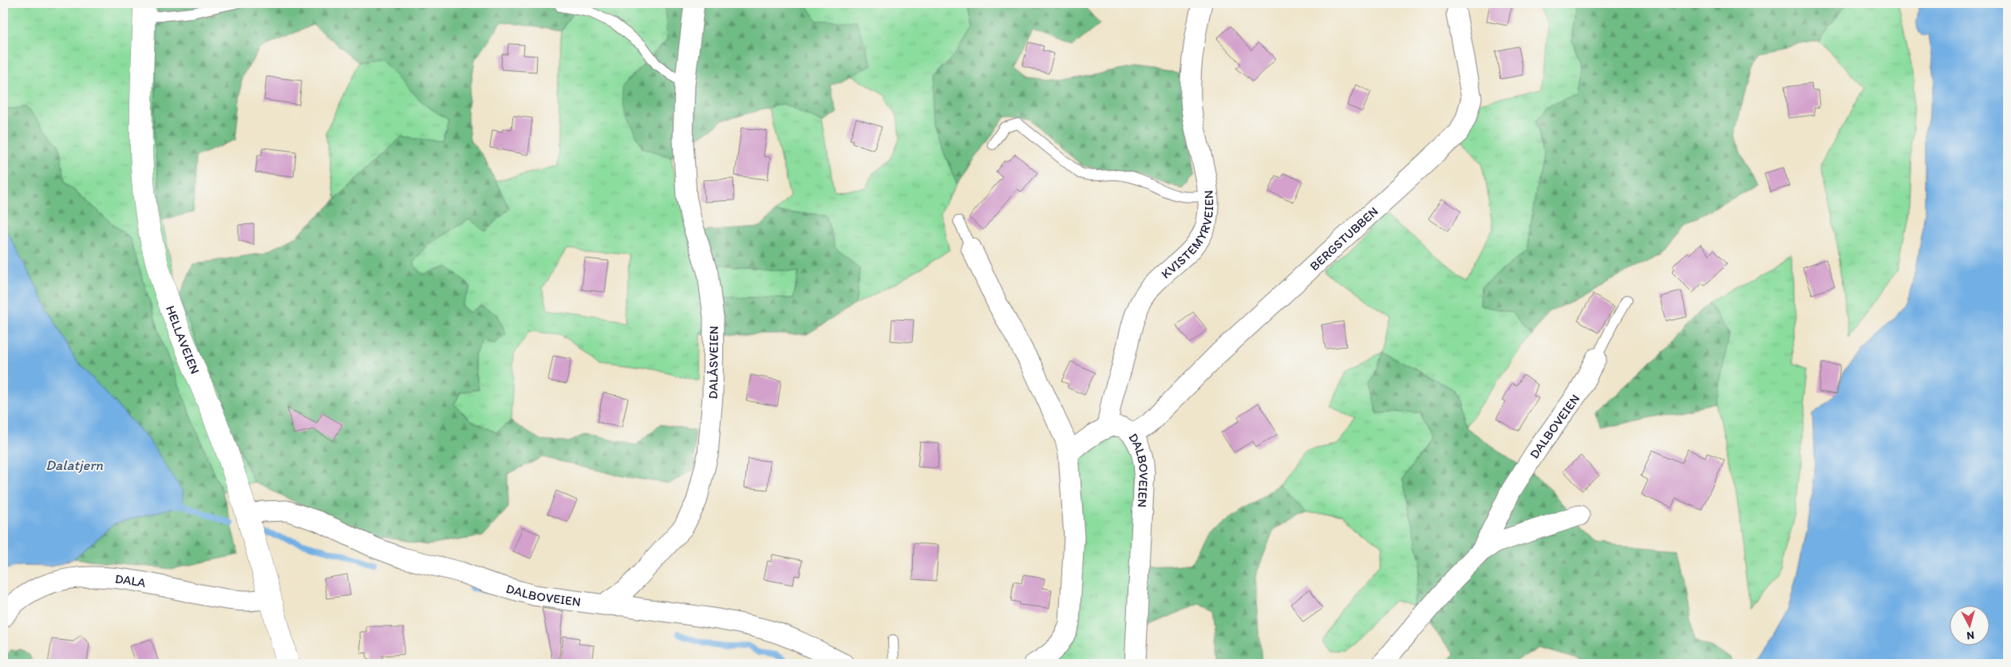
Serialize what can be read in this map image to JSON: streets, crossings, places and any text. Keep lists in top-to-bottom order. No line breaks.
{"streets":{"main road":["HELLAVEIEN"],"street":["KVISTEMYRVEIEN","BERGSTUBBEN","DALÅSVEIEN","DALBOVEIEN","DALA"]},"crossings":[["KVISTEMYRVEIEN","DALBOVEIEN"],["BERGSTUBBEN","DALBOVEIEN"],["HELLAVEIEN","DALBOVEIEN"],["HELLAVEIEN","DALA"],["DALÅSVEIEN","DALBOVEIEN"]],"water":["Dalatjern"],"north":"bottom"}
